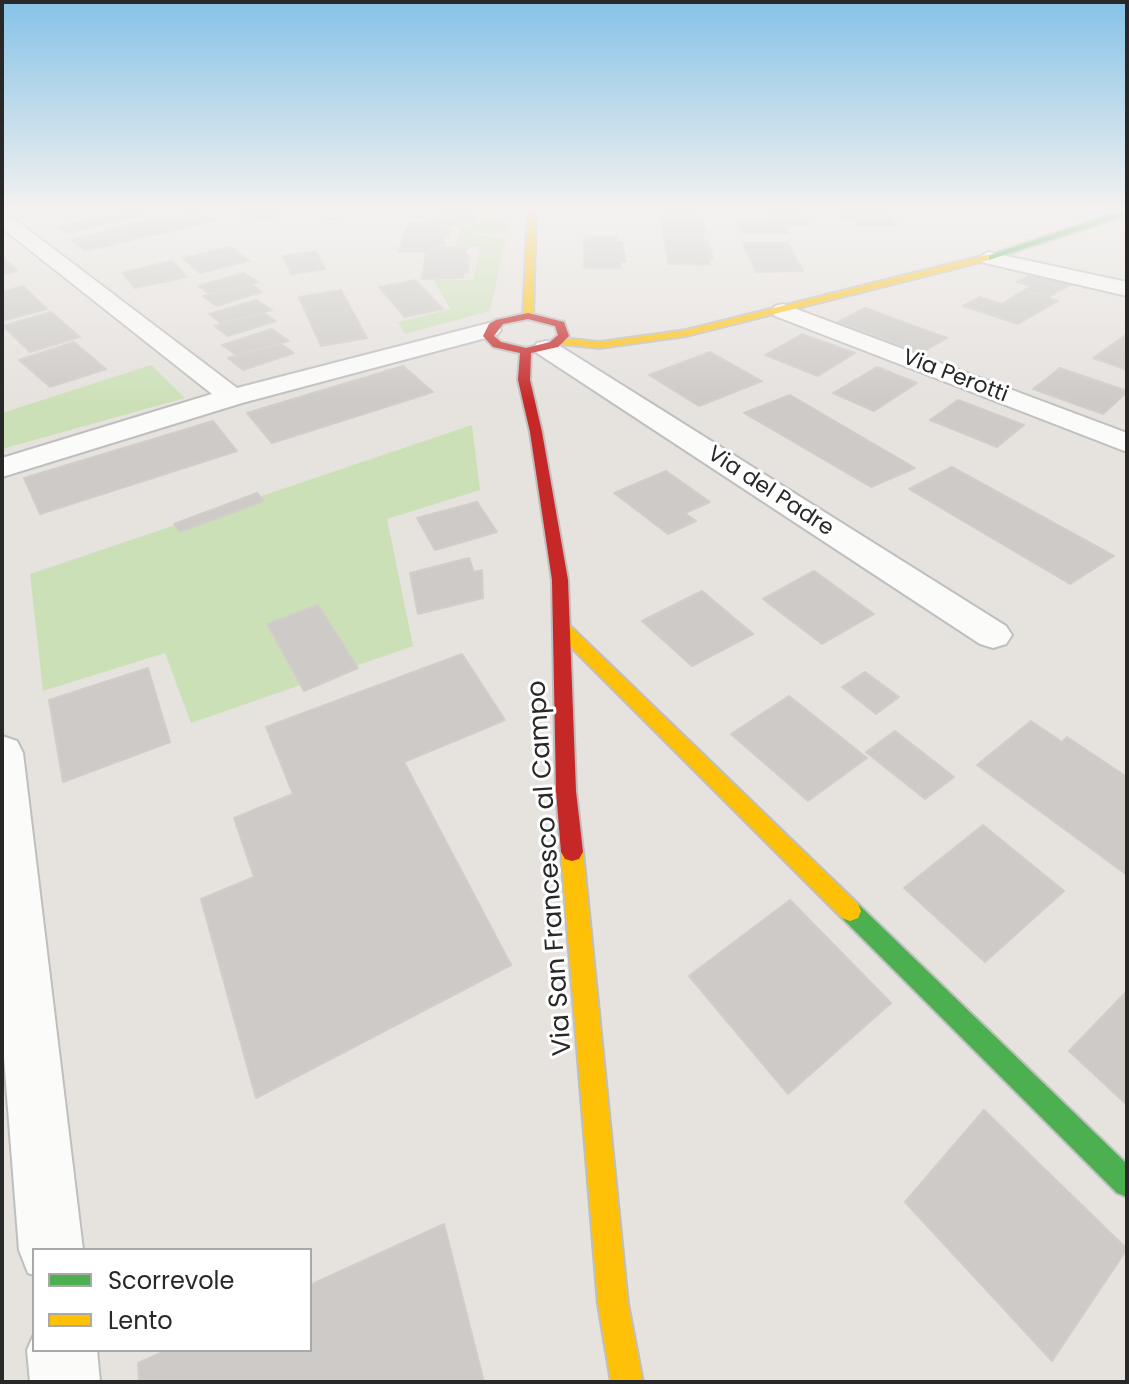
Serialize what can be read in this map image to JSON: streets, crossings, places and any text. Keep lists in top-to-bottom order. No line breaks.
{"streets":{"street":["Via Perotti","Via del Padre","Via San Francesco al Campo"]},"crossings":[["Via del Padre","Via San Francesco al Campo"]],"legend":["Scorrevole","Lento"]}
